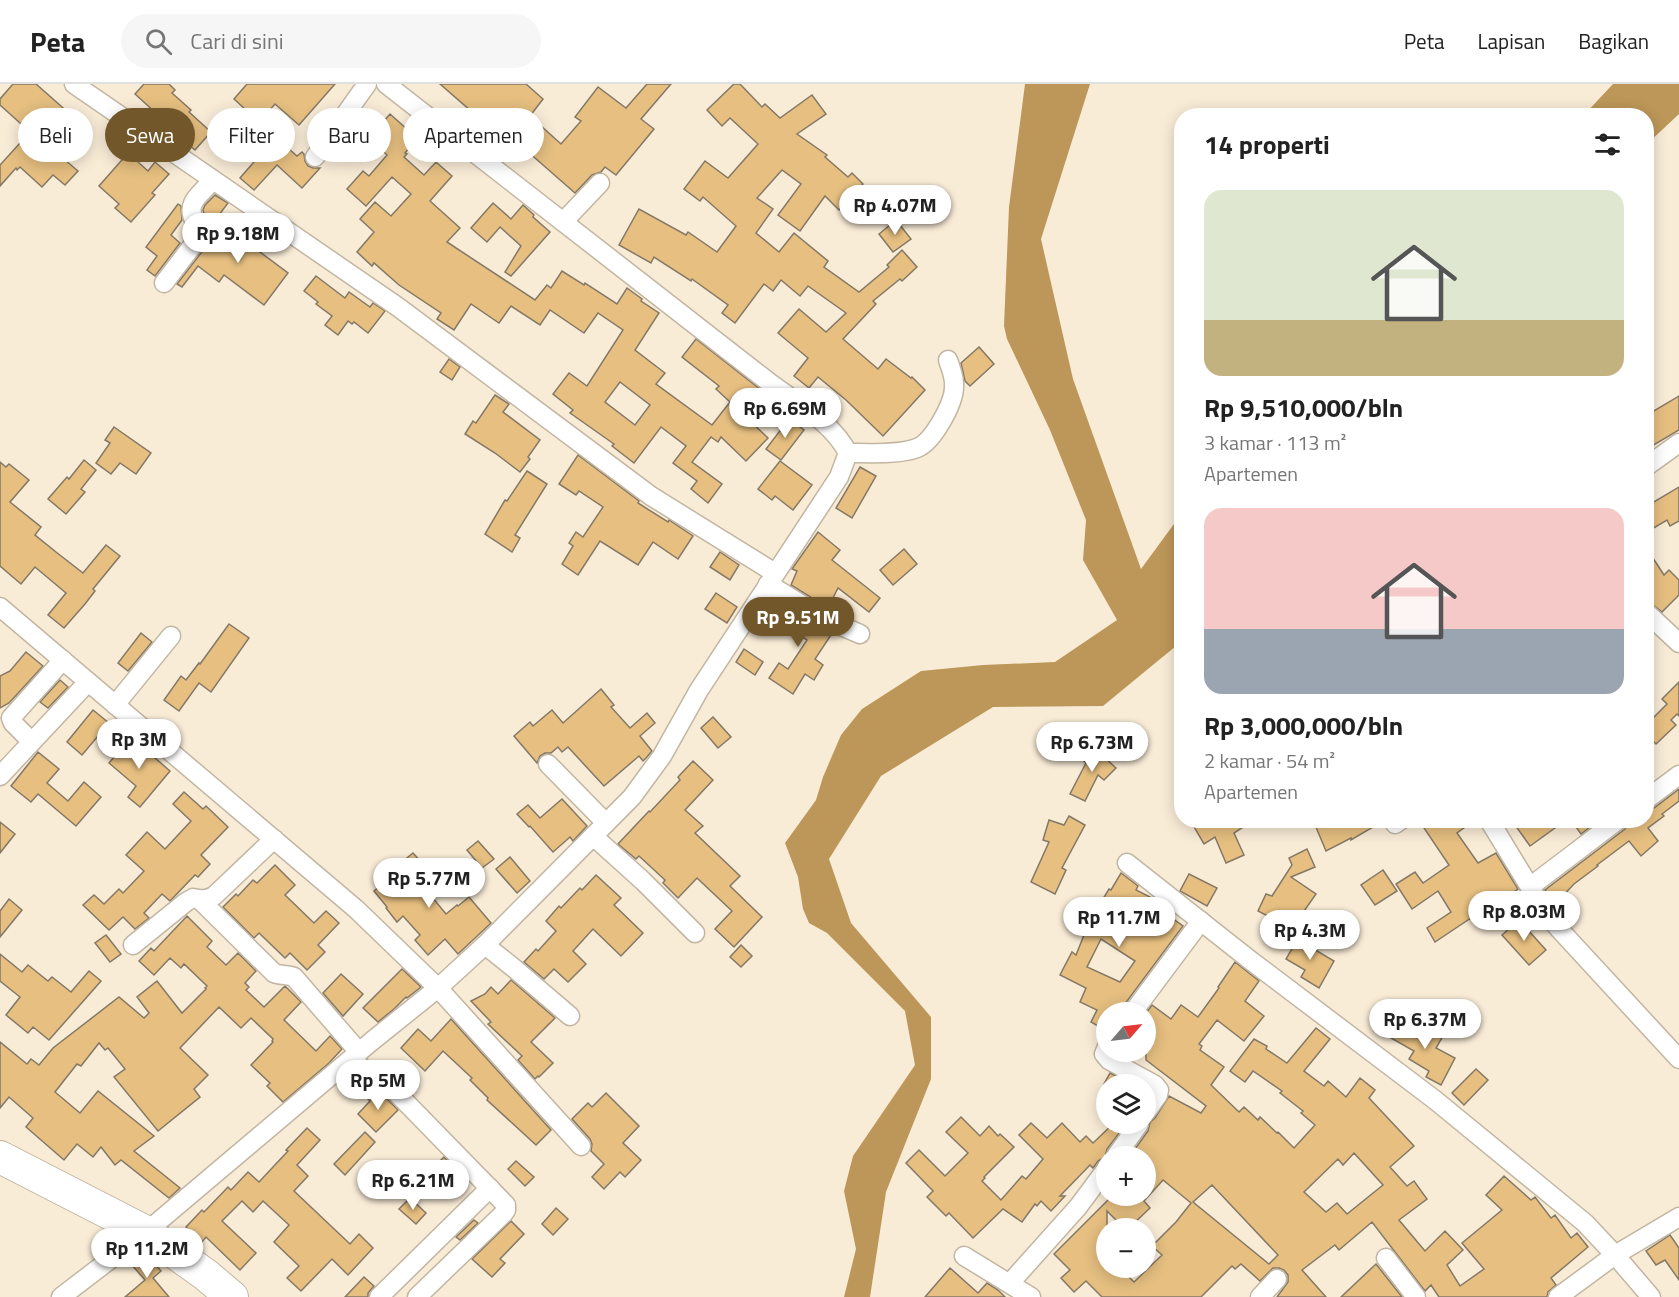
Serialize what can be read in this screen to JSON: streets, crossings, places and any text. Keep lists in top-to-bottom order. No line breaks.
{"north":"top right","page":{"header":"Peta","search":"Cari di sini","nav":["Peta","Lapisan","Bagikan"],"chip":["Beli","Sewa","Filter","Baru","Apartemen"],"heading":"14 properti","list":[{"name":"Rp 9,510,000/bln","note":"3 kamar · 113 m² · Apartemen"},{"name":"Rp 3,000,000/bln","note":"2 kamar · 54 m² · Apartemen"}],"price":["Rp 4.07M","Rp 9.18M","Rp 6.69M","Rp 9.51M","Rp 3M","Rp 6.73M","Rp 5.77M","Rp 8.03M","Rp 11.7M","Rp 4.3M","Rp 6.37M","Rp 5M","Rp 6.21M","Rp 11.2M"],"map_buttons":["+","−"]}}
